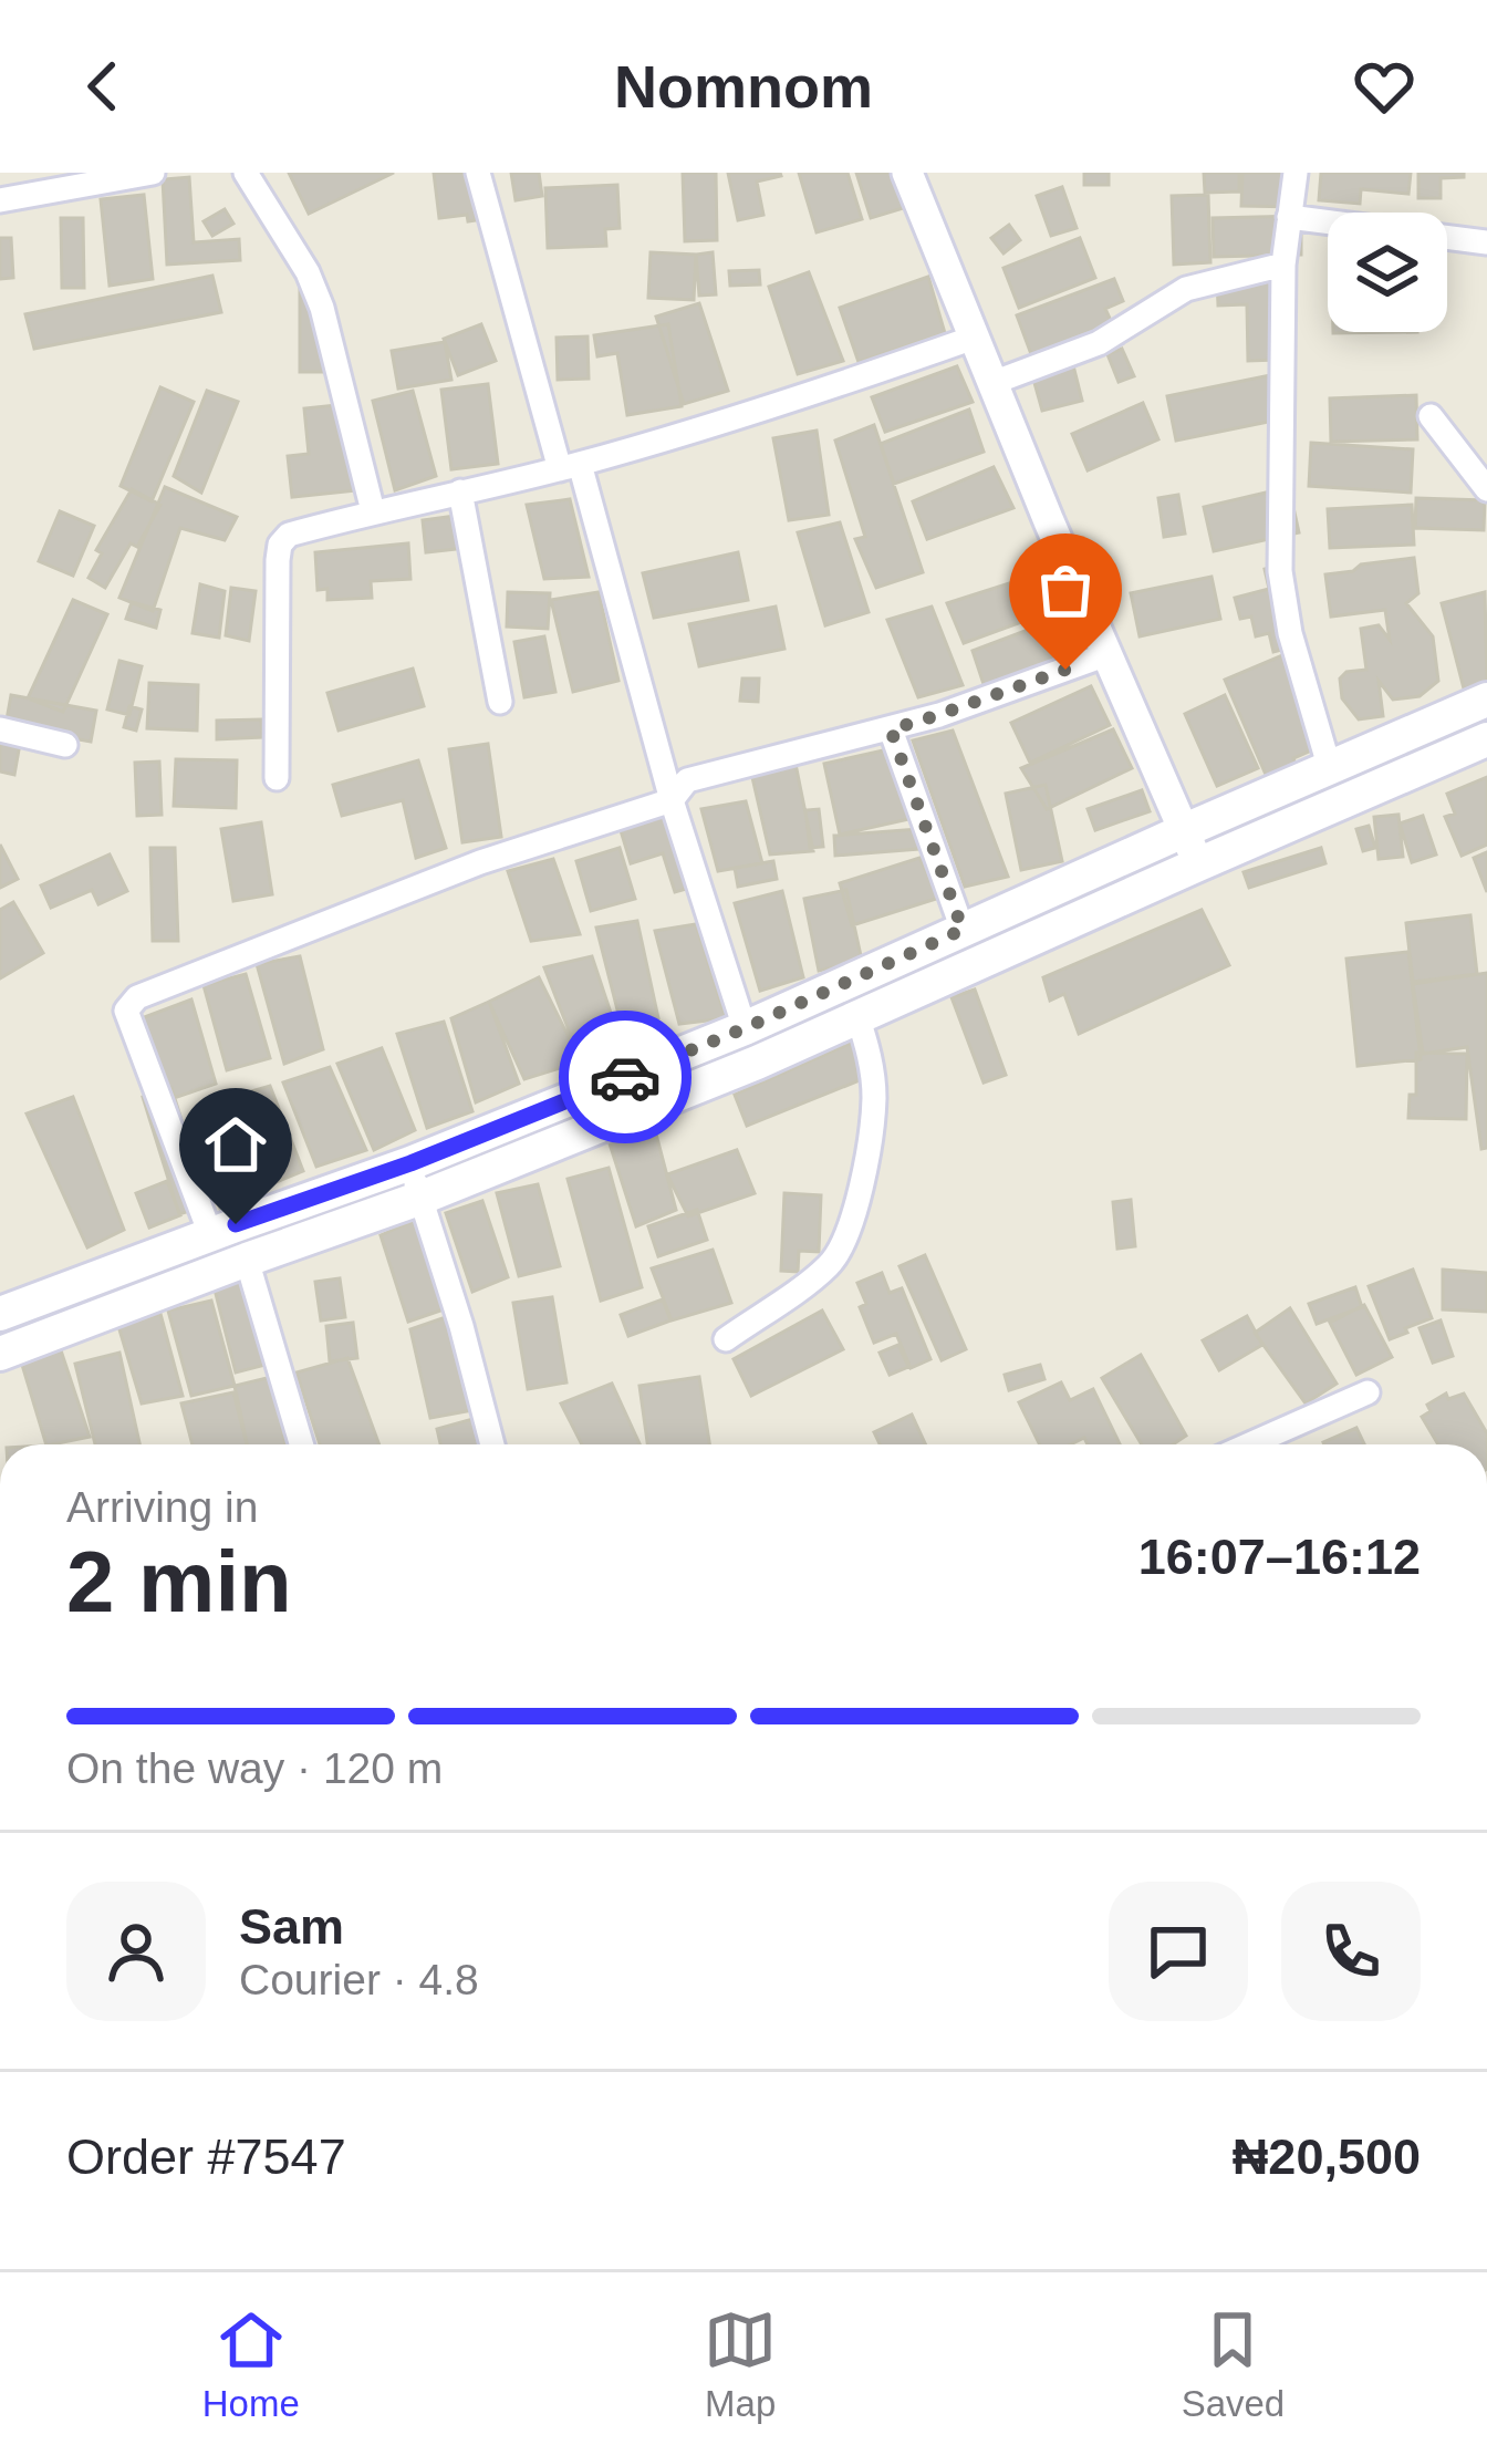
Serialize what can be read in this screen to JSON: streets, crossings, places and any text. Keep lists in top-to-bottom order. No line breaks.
{"page":{"header":"Nomnom","heading":["2 min","Arriving in","16:07–16:12"],"panel":["Sam","Courier · 4.8","Order #7547","₦20,500"],"bar":"On the way · 120 m","tabs":["Home","Map","Saved"]}}
